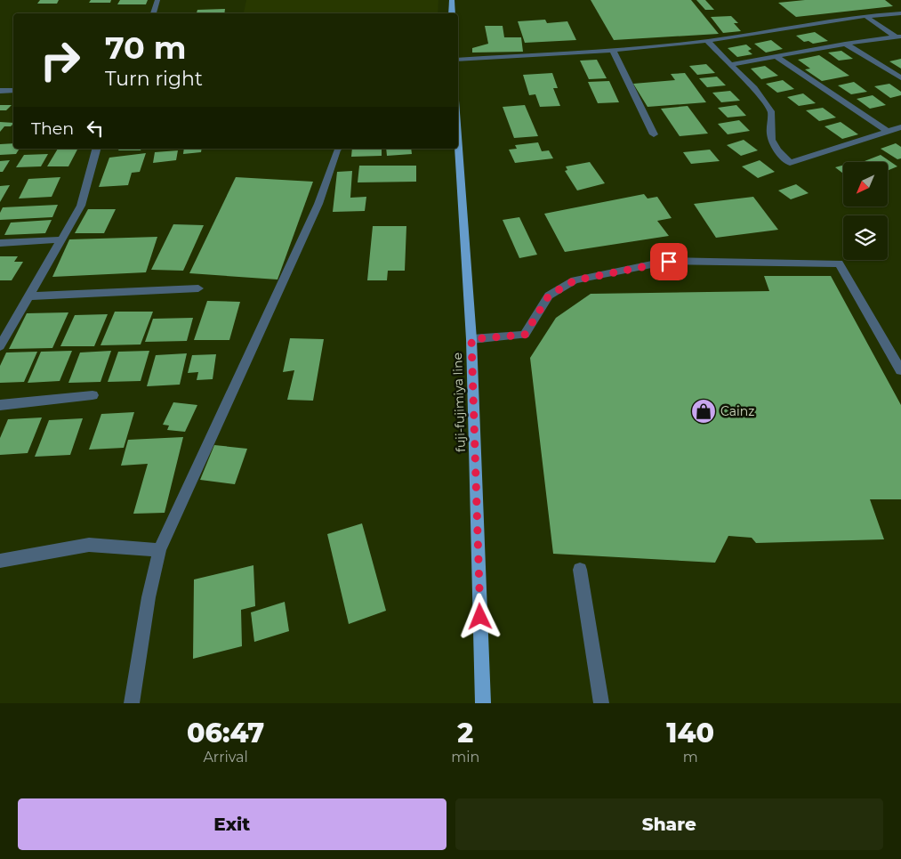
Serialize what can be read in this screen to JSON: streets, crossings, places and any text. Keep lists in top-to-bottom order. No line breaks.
{"streets":{"main road":["fuji-fujimiya line"]},"places":{"shop":["Cainz"]},"north":"bottom left","page":{"turn":["70 m","Turn right"],"then":"Then","eta":["06:47","Arrival","2","min","140","m"],"buttons":["Exit","Share"]}}
